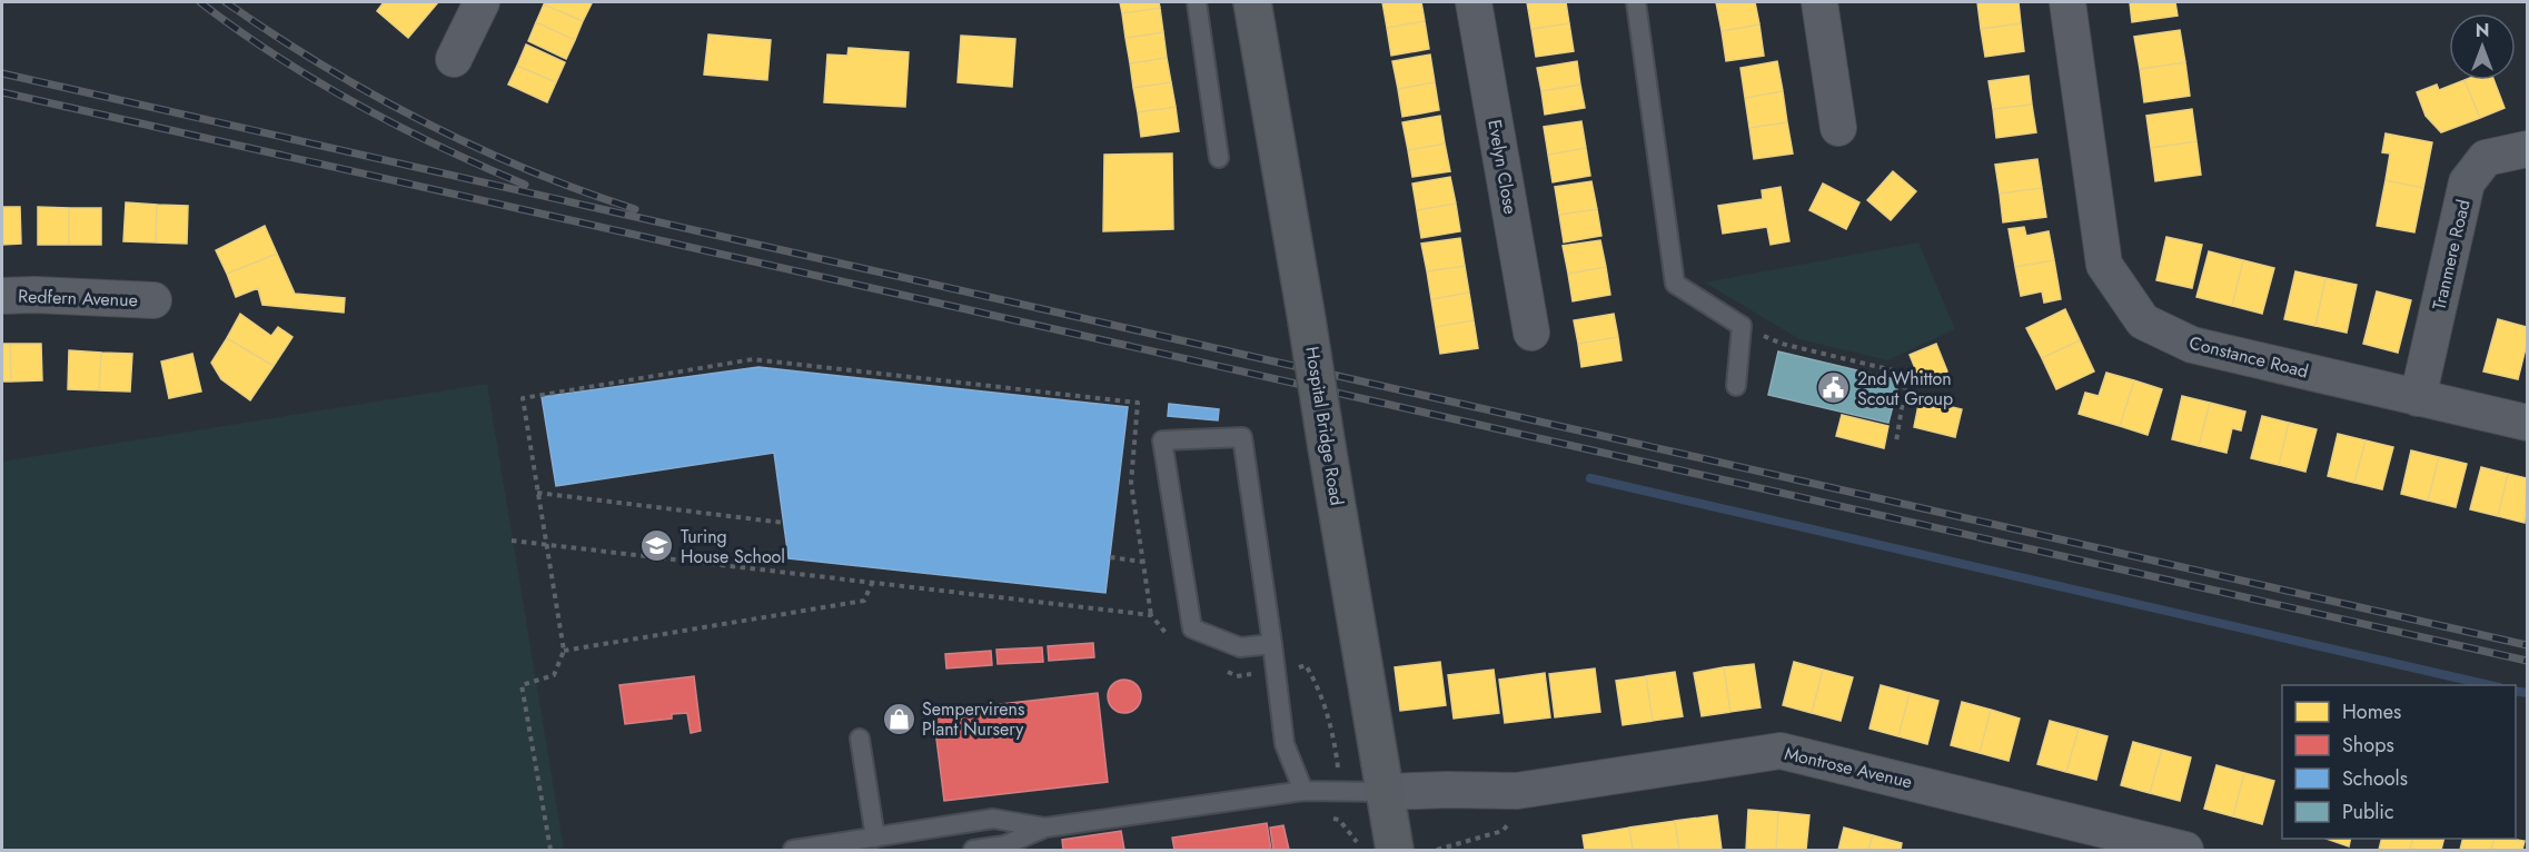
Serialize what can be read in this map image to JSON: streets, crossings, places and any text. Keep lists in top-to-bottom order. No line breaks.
{"streets":{"main road":["Hospital Bridge Road"],"street":["Evelyn Close","Tranmere Road","Redfern Avenue","Constance Road","Montrose Avenue"]},"crossings":[["Tranmere Road","Constance Road"],["Hospital Bridge Road","Montrose Avenue"]],"places":{"public building":["2nd Whitton Scout Group"],"school or university":["Turing House School"],"shop":["Sempervirens Plant Nursery"]},"legend":["Homes","Shops","Schools","Public"],"north":"top"}
